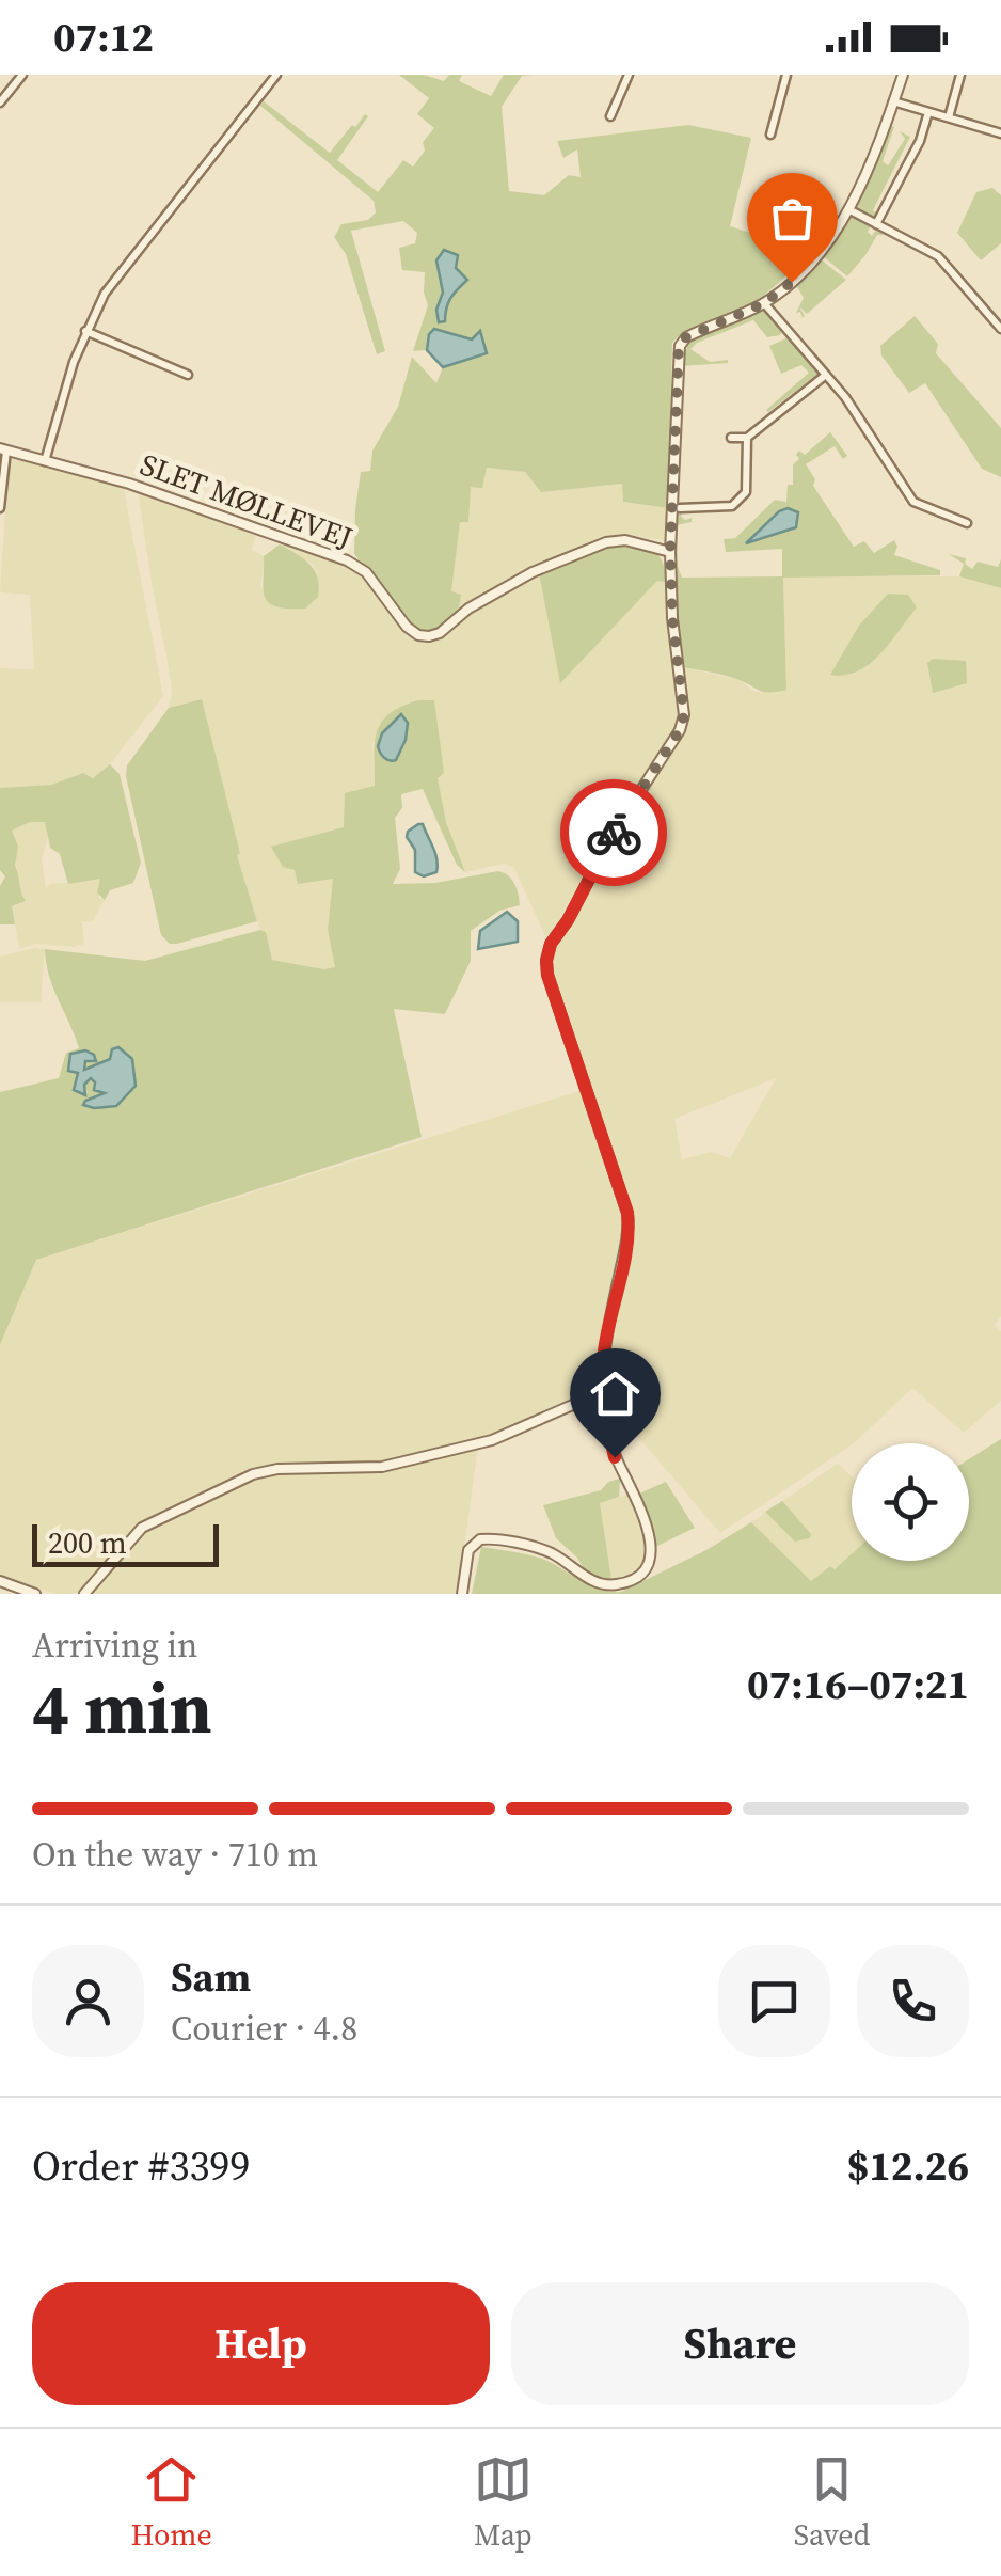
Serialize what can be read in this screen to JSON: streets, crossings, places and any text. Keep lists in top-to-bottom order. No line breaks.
{"streets":{"street":["SLET MØLLEVEJ"]},"scale_bar":"200 m","page":{"status":"07:12","scale":"200 m","heading":["4 min","Arriving in","07:16–07:21"],"panel":["Sam","Courier · 4.8","Order #3399","$12.26"],"bar":"On the way · 710 m","buttons":["Help","Share"],"tabs":["Home","Map","Saved"]}}
